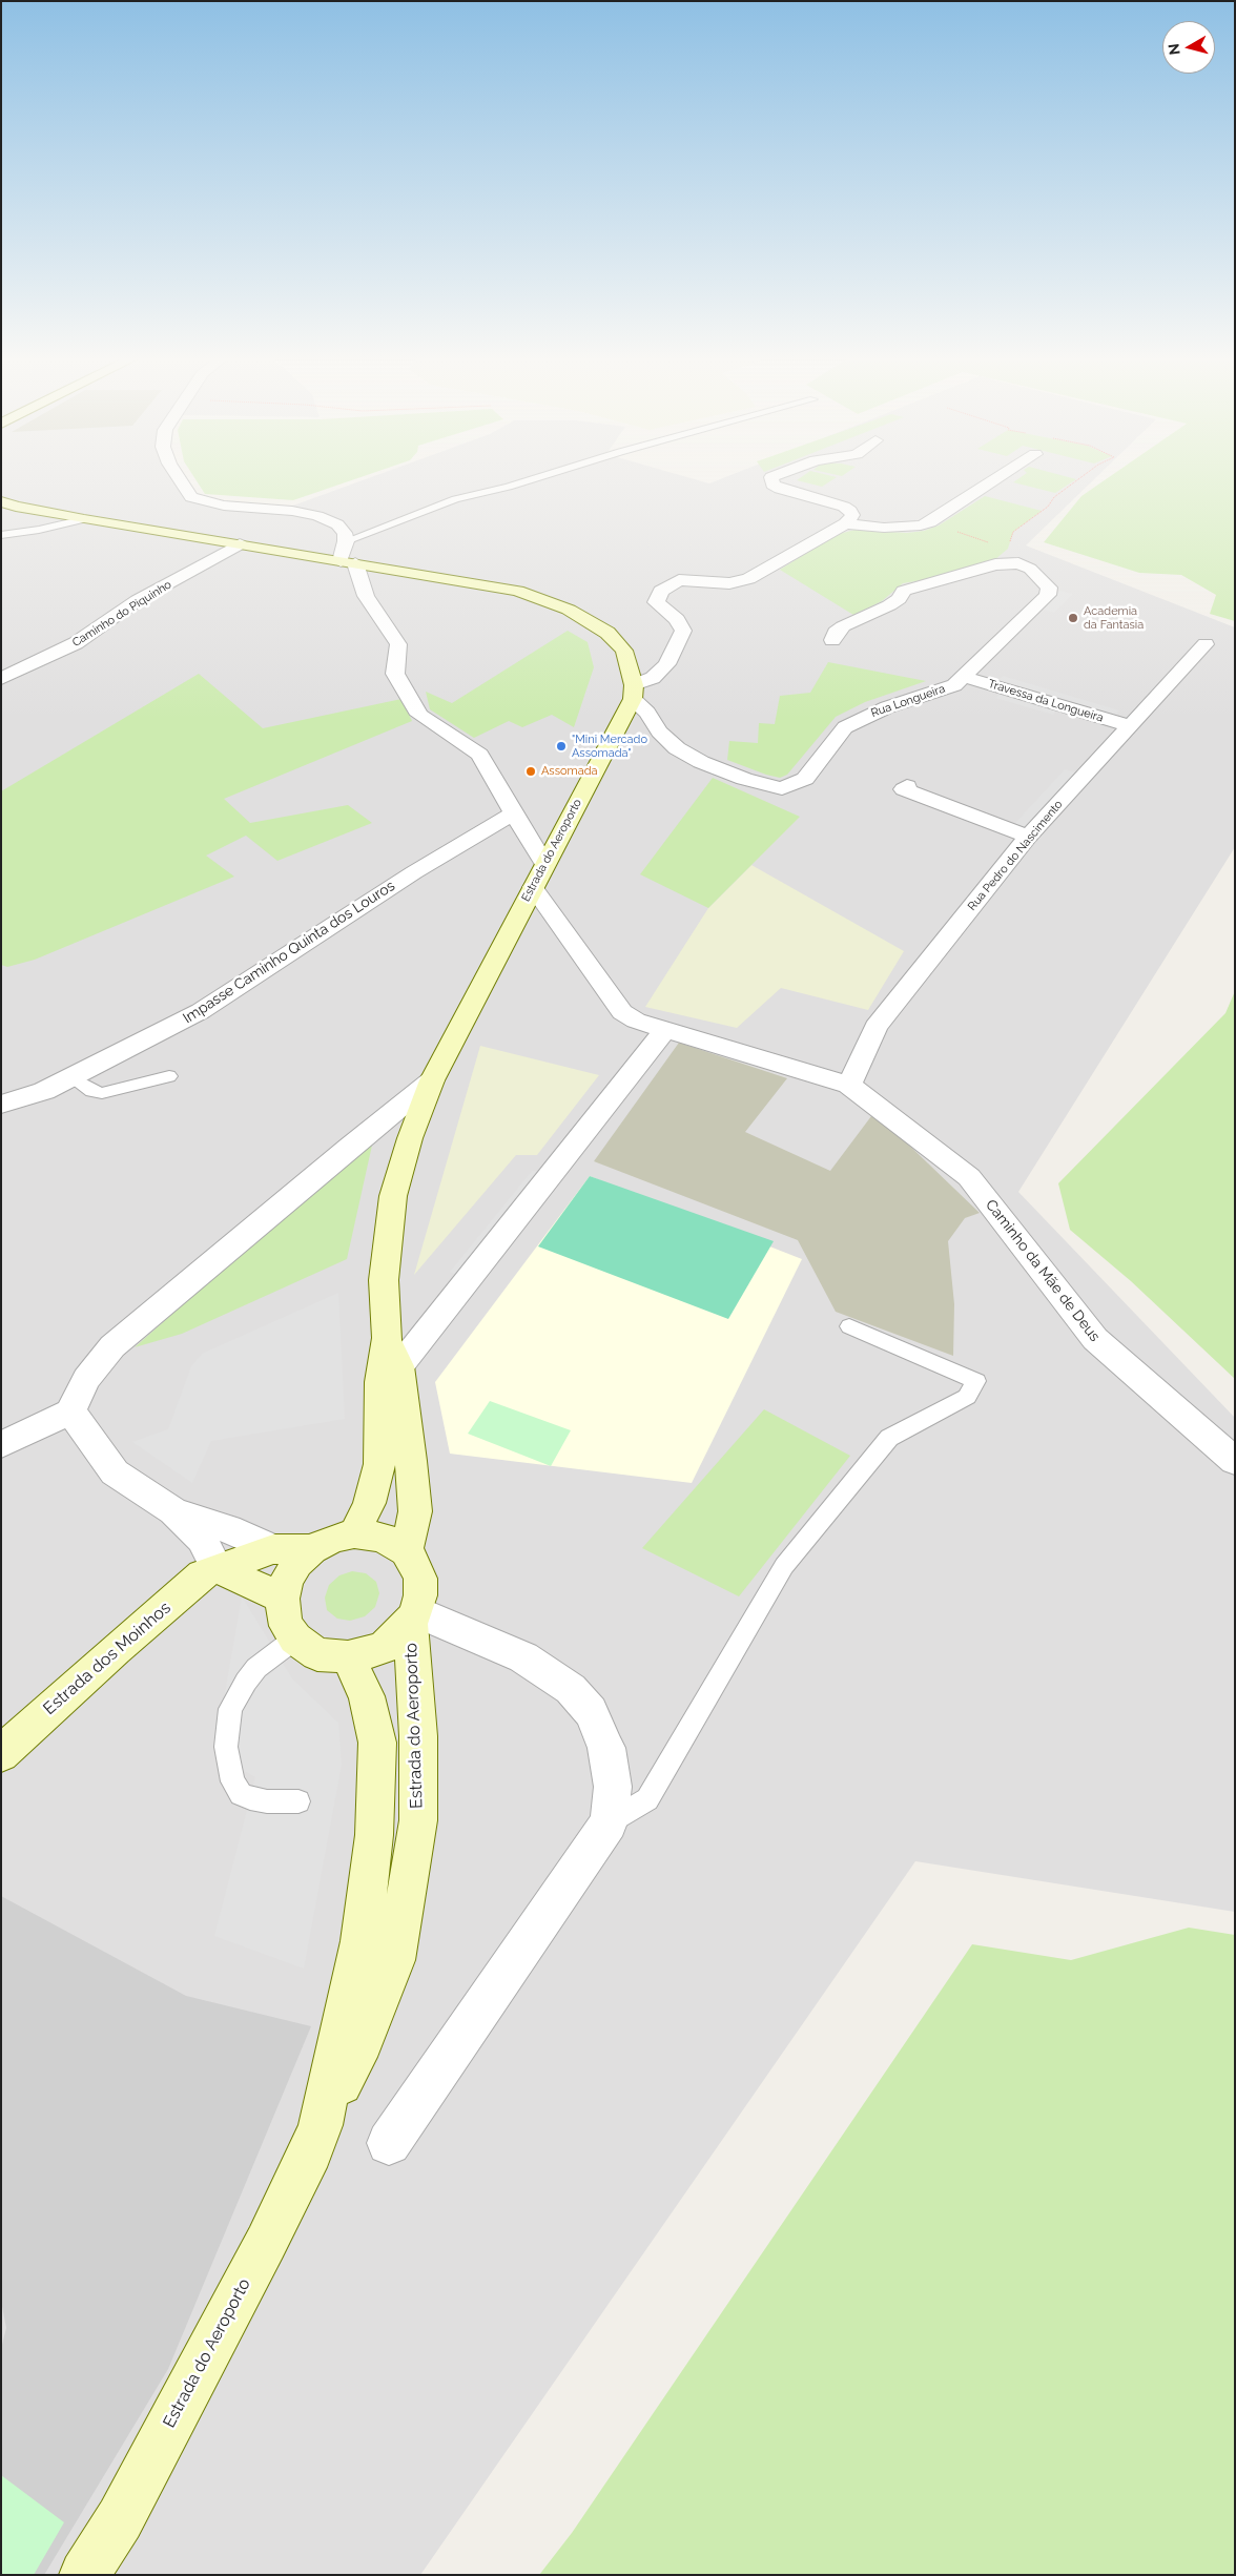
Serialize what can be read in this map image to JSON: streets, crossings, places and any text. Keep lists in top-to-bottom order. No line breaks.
{"streets":{"main road":["Estrada do Aeroporto","Estrada dos Moinhos"],"street":["Caminho do Piquinho","Rua Longueira","Travessa da Longueira","Rua Pedro do Nascimento","Impasse Caminho Quinta dos Louros","Caminho da Mãe de Deus"]},"crossings":[["Rua Longueira","Travessa da Longueira"],["Rua Longueira","Estrada do Aeroporto"],["Travessa da Longueira","Rua Pedro do Nascimento"],["Estrada do Aeroporto","Estrada dos Moinhos"],["Rua Pedro do Nascimento","Caminho da Mãe de Deus"]],"places":["Academia da Fantasia","\"Mini Mercado Assomada\"","Assomada"],"north":"left"}
